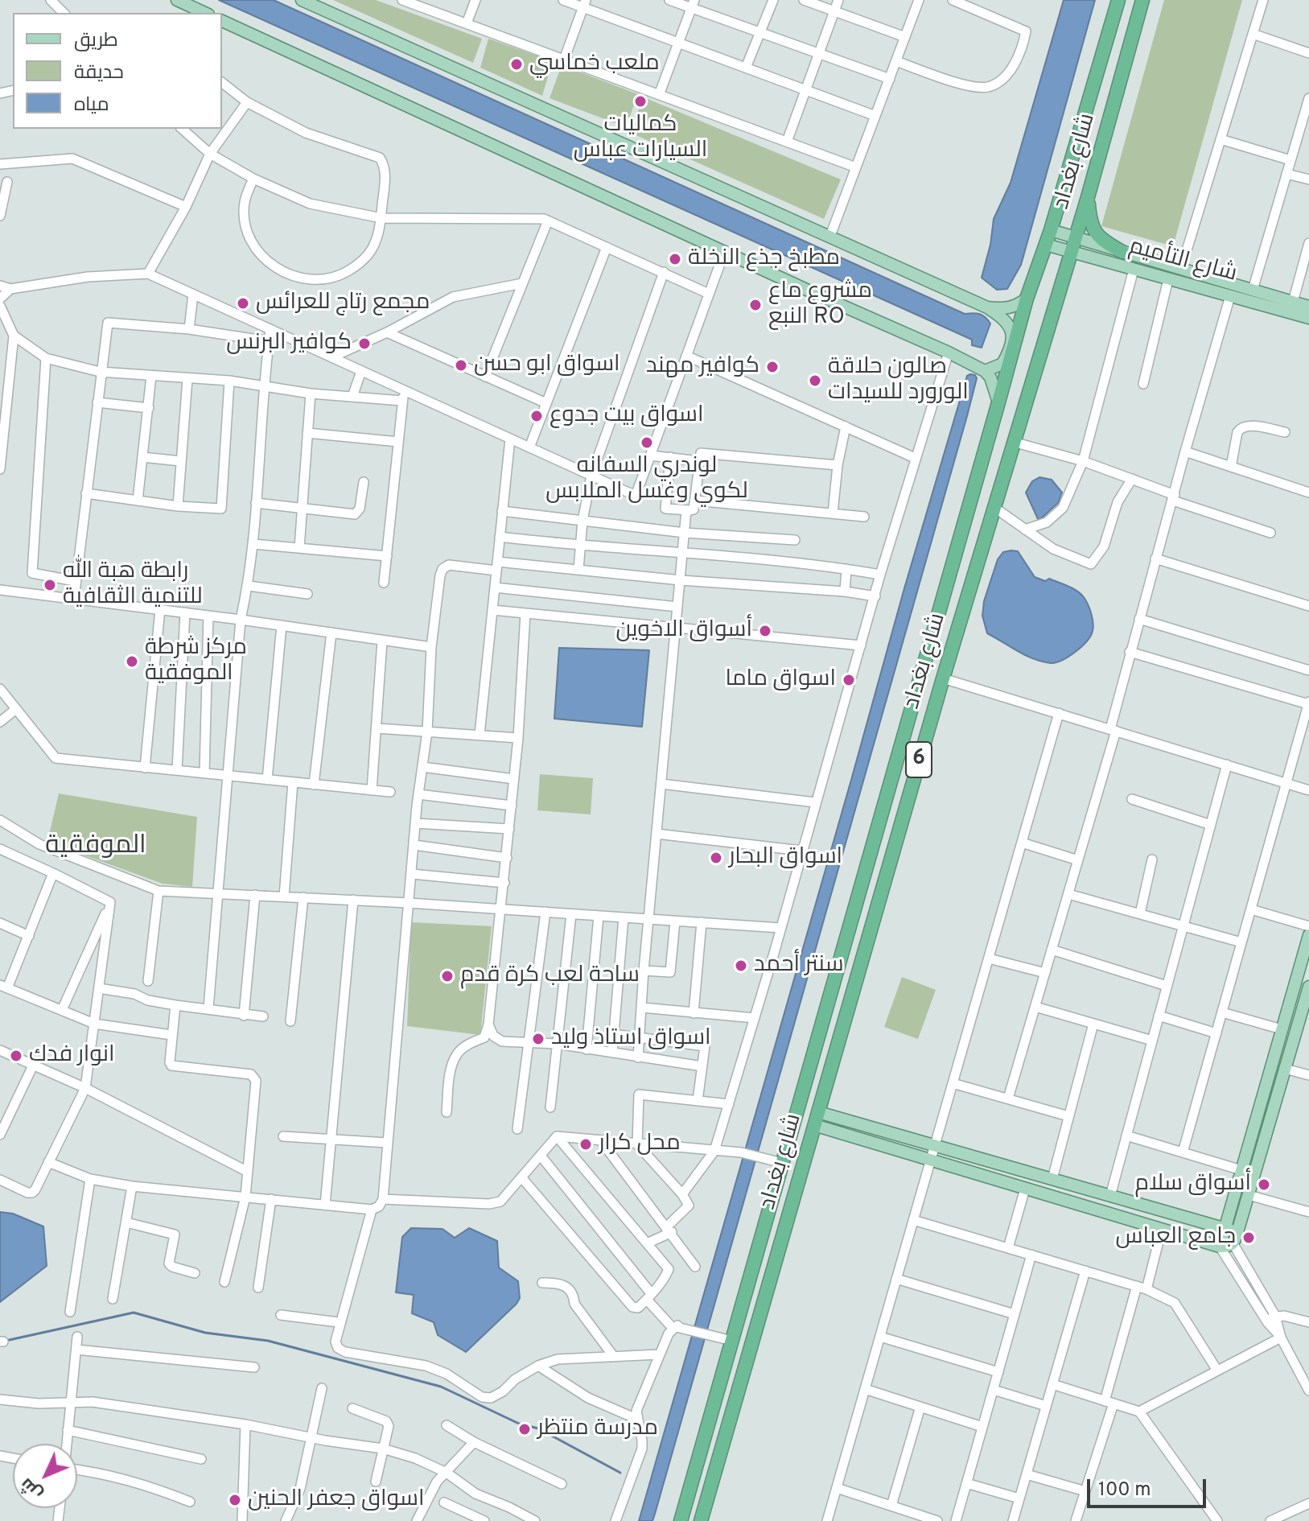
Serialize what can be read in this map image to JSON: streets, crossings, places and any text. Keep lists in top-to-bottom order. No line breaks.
{"streets":{"highway":["شارع بغداد","6"],"main road":["شارع التأميم"]},"crossings":[["شارع بغداد","شارع التأميم"]],"districts":["الموفقية"],"places":["ملعب خماسي","كماليات السيارات عباس","مطبخ جذع النخلة","مجمع رتاج للعرائس","مشروع ماع النبع RO","كوافير البرنس","اسواق ابو حسن","كوافير مهند","صالون حلاقة الورورد للسيدات","اسواق بيت جدوع","لوندري السفانه لكوي وغسل الملابس","رابطة هبة الله للتنمية الثقافية","أسواق الاخوين","مركز شرطة الموفقية","اسواق ماما","اسواق البحار","سنتر أحمد","ساحة لعب كرة قدم","اسواق استاذ وليد","انوار فدك","محل كرار","أسواق سلام","جامع العباس","مدرسة منتظر","اسواق جعفر الحنين"],"legend":["طريق","حديقة","مياه"],"scale_bar":"100 m","north":"bottom left"}
